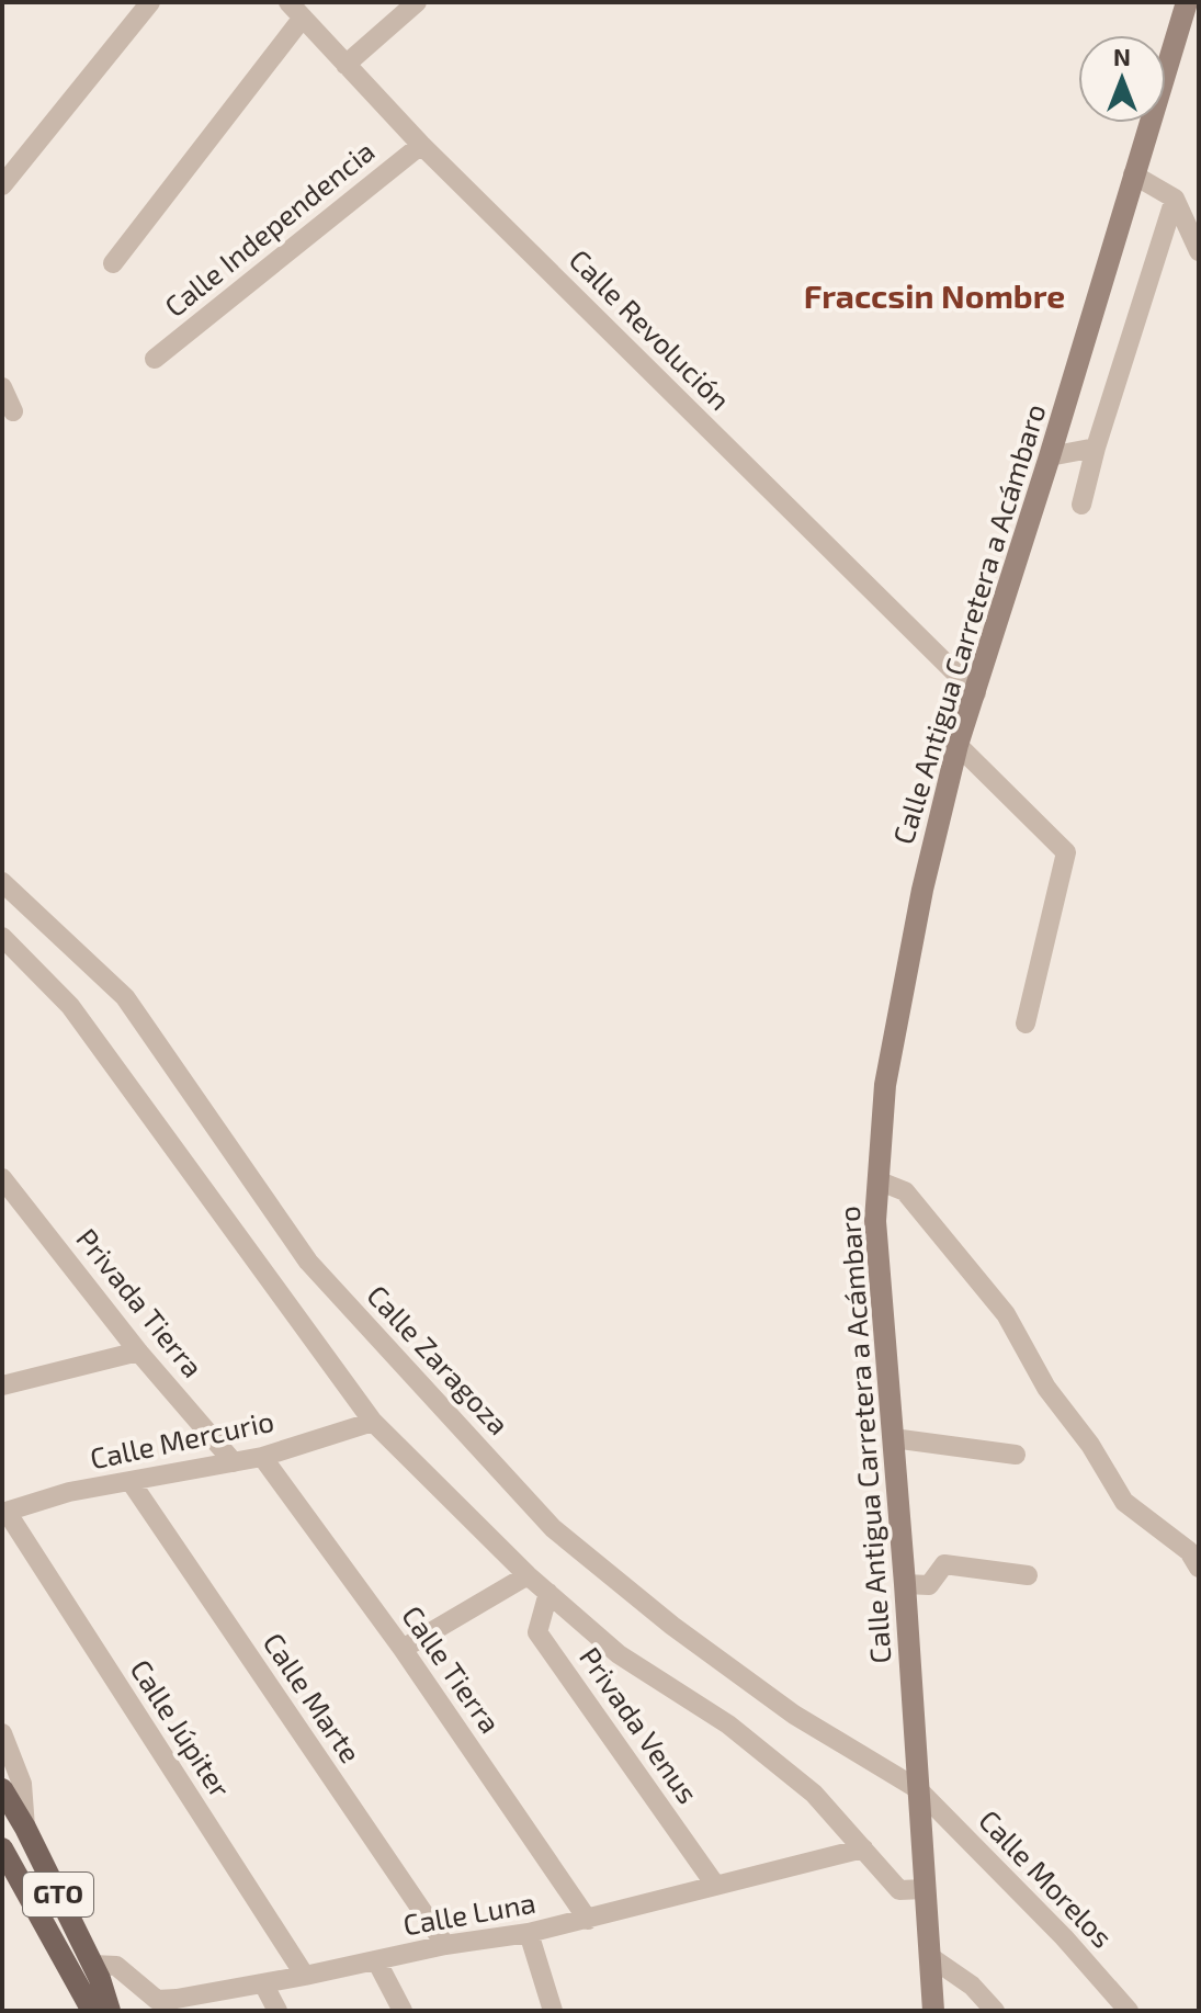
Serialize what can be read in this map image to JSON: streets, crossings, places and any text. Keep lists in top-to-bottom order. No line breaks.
{"streets":{"main road":["Calle Antigua Carretera a Acámbaro","GTO"],"street":["Calle Independencia","Calle Revolución","Privada Tierra","Calle Zaragoza","Calle Mercurio","Calle Tierra","Calle Marte","Privada Venus","Calle Júpiter","Calle Morelos","Calle Luna"]},"crossings":[["Calle Independencia","Calle Revolución"],["Calle Revolución","Calle Antigua Carretera a Acámbaro"],["Calle Antigua Carretera a Acámbaro","Calle Zaragoza"],["Calle Antigua Carretera a Acámbaro","Calle Morelos"],["Privada Tierra","Calle Mercurio"],["Calle Zaragoza","Calle Morelos"],["Calle Mercurio","Calle Tierra"],["Calle Mercurio","Calle Marte"],["Calle Mercurio","Calle Júpiter"],["Calle Tierra","Calle Luna"],["Calle Marte","Calle Luna"],["Privada Venus","Calle Luna"],["Calle Júpiter","Calle Luna"],["GTO","Calle Luna"]],"districts":["Fraccsin Nombre"],"north":"top"}
